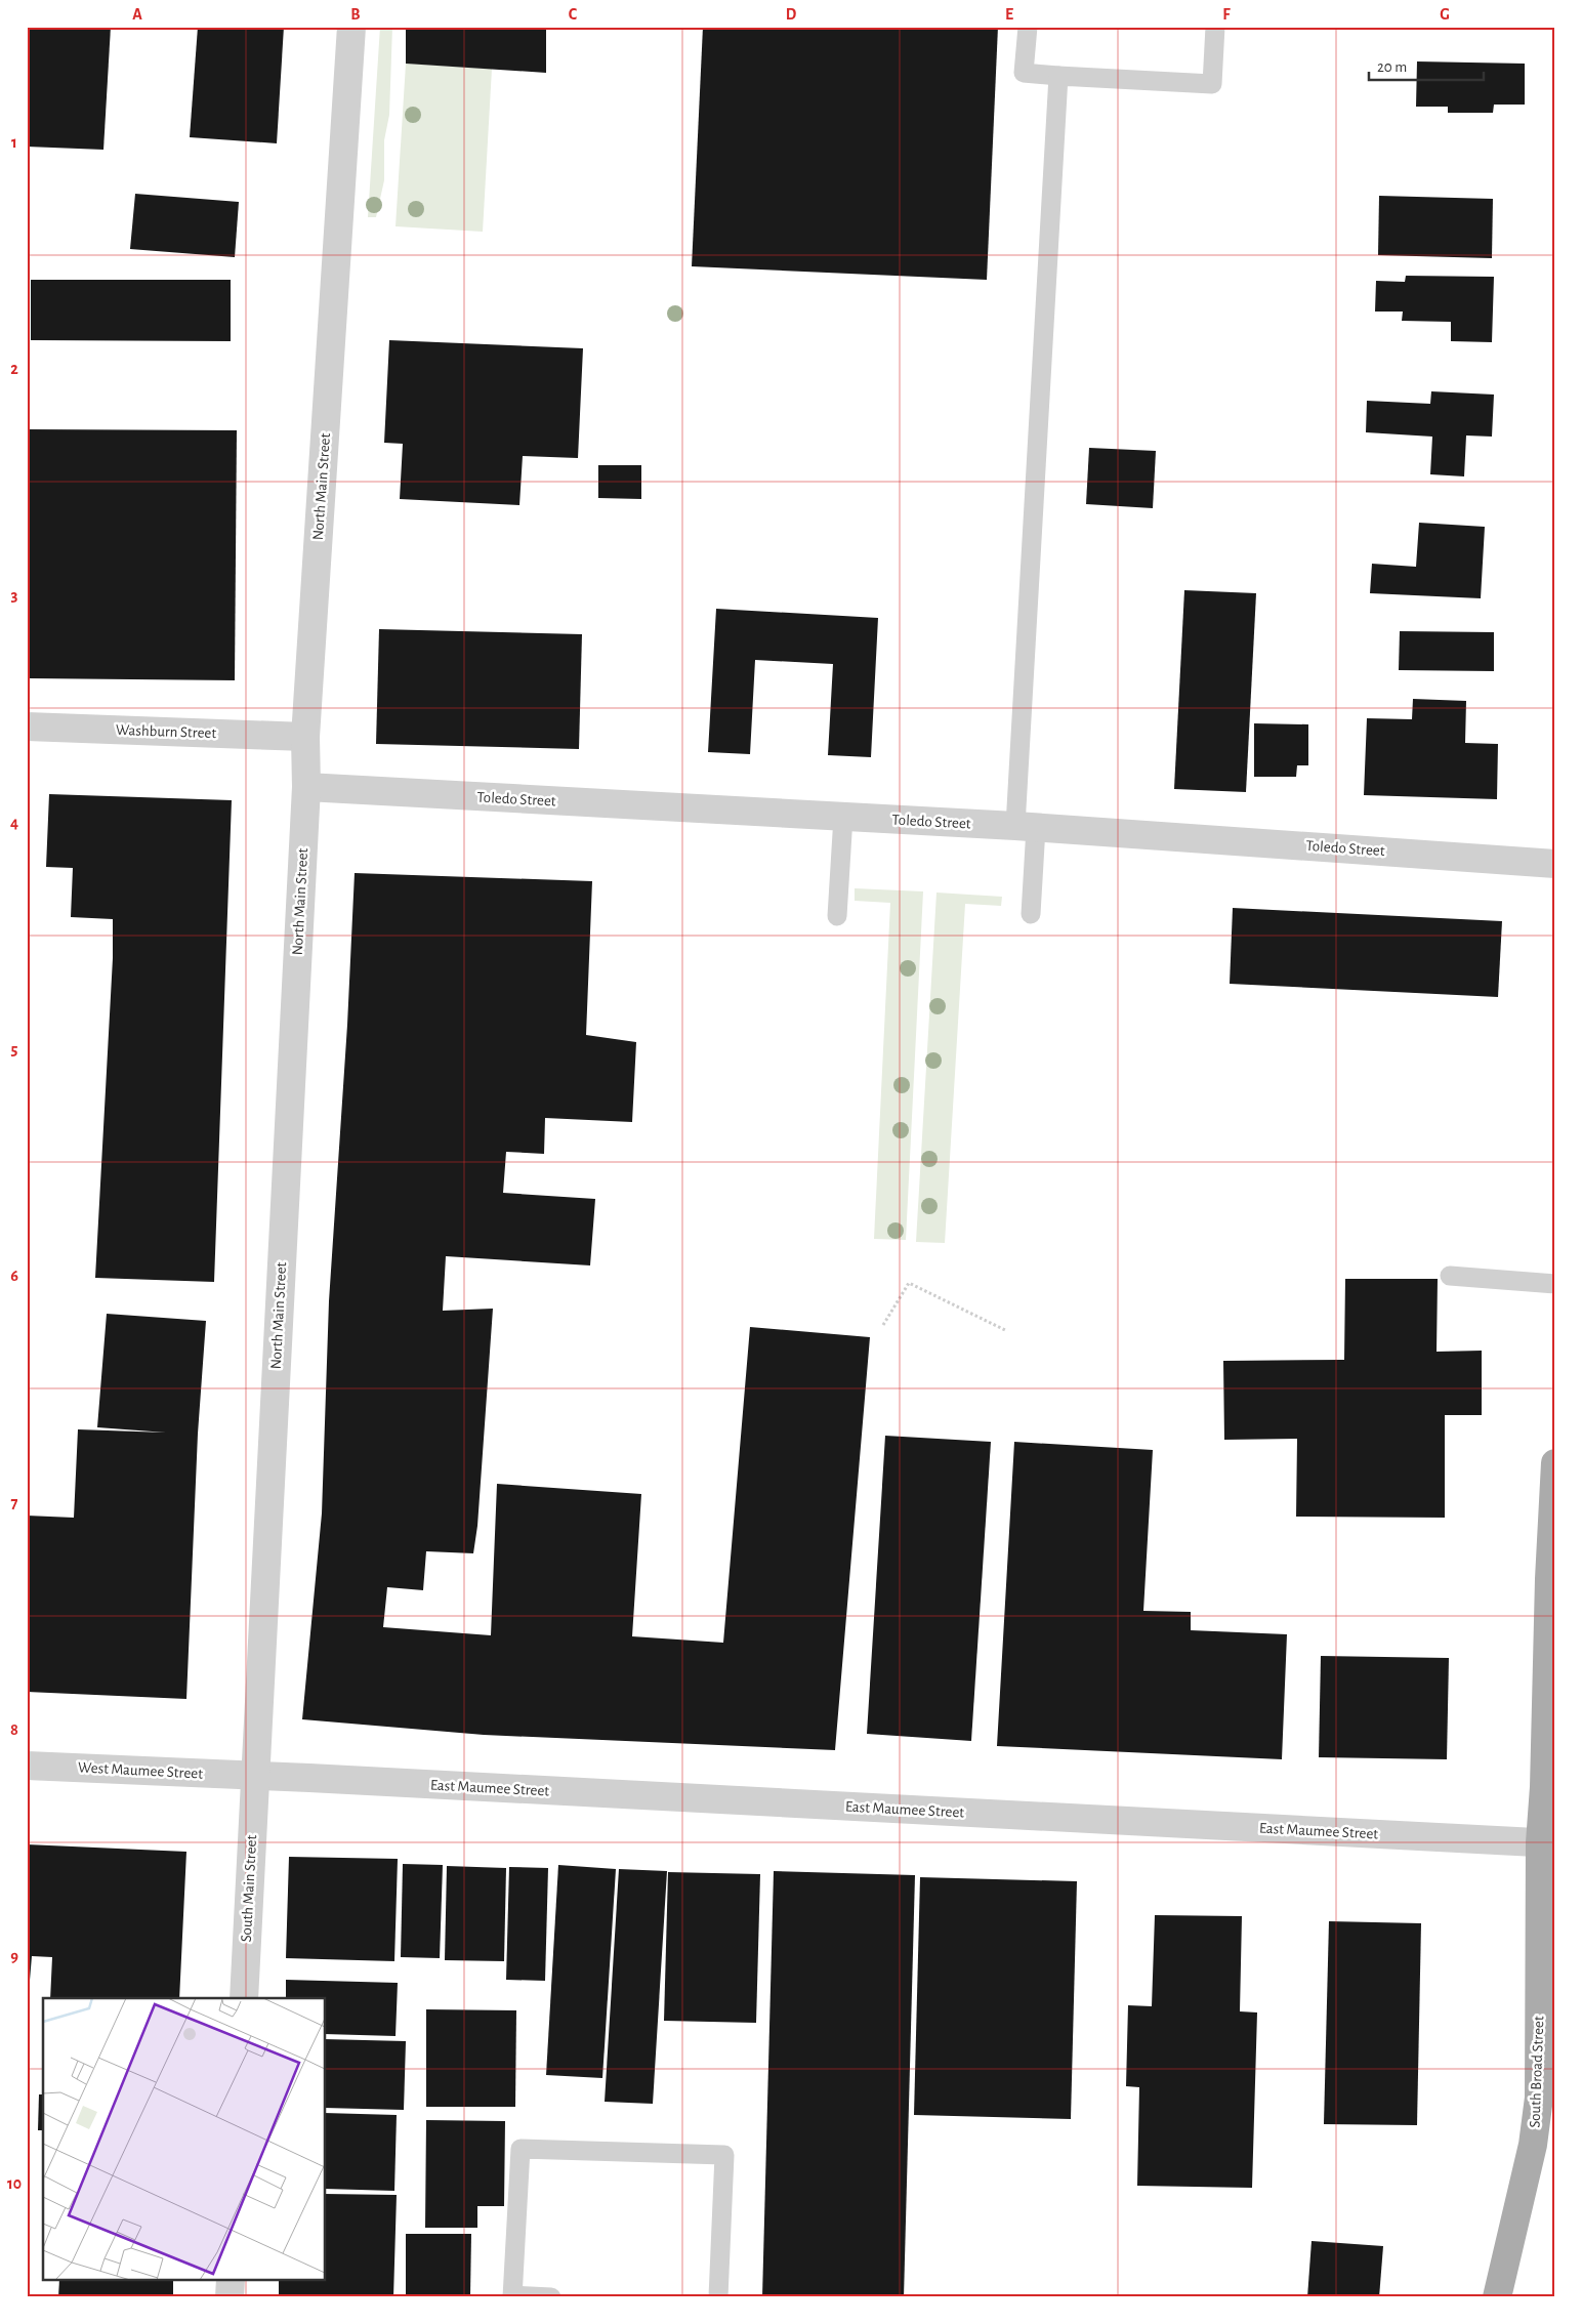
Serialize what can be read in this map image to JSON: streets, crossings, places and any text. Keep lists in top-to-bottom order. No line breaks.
{"streets":{"main road":["South Broad Street"],"street":["North Main Street","Washburn Street","Toledo Street","West Maumee Street","East Maumee Street","South Main Street"]},"crossings":[["North Main Street","Washburn Street"],["North Main Street","Toledo Street"],["North Main Street","West Maumee Street"],["North Main Street","East Maumee Street"],["North Main Street","South Main Street"],["West Maumee Street","East Maumee Street"],["West Maumee Street","South Main Street"],["East Maumee Street","South Main Street"],["East Maumee Street","South Broad Street"]],"scale_bar":"20 m","grid":{"columns":["A","B","C","D","E","F","G"],"rows":["1","2","3","4","5","6","7","8","9","10"]}}
